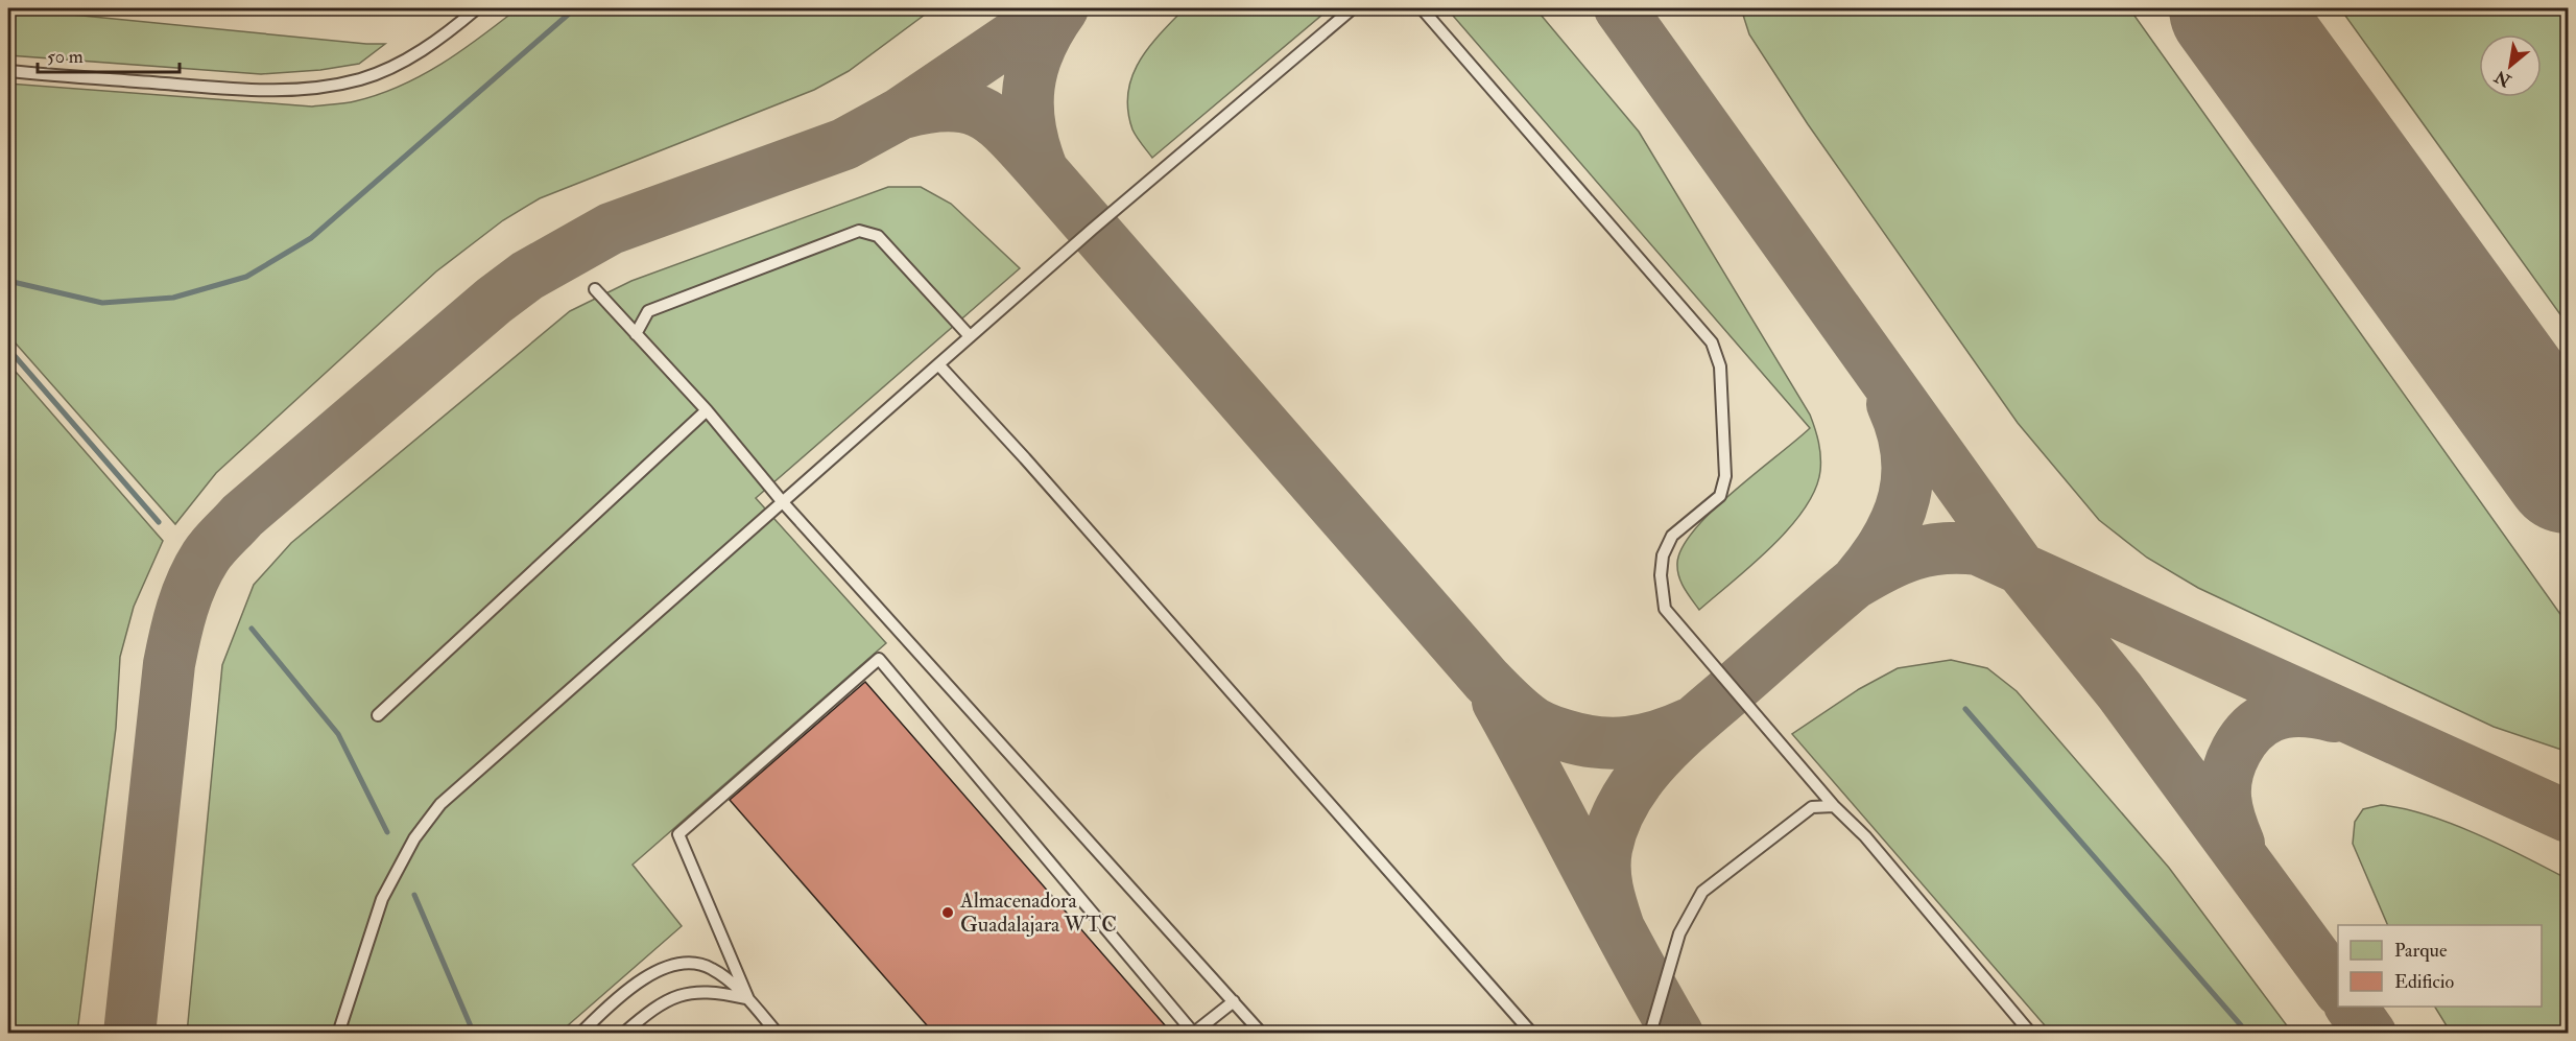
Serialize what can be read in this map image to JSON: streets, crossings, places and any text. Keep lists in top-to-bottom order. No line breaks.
{"places":["Almacenadora Guadalajara WTC"],"legend":["Parque","Edificio"],"scale_bar":"50 m","north":"bottom left"}
